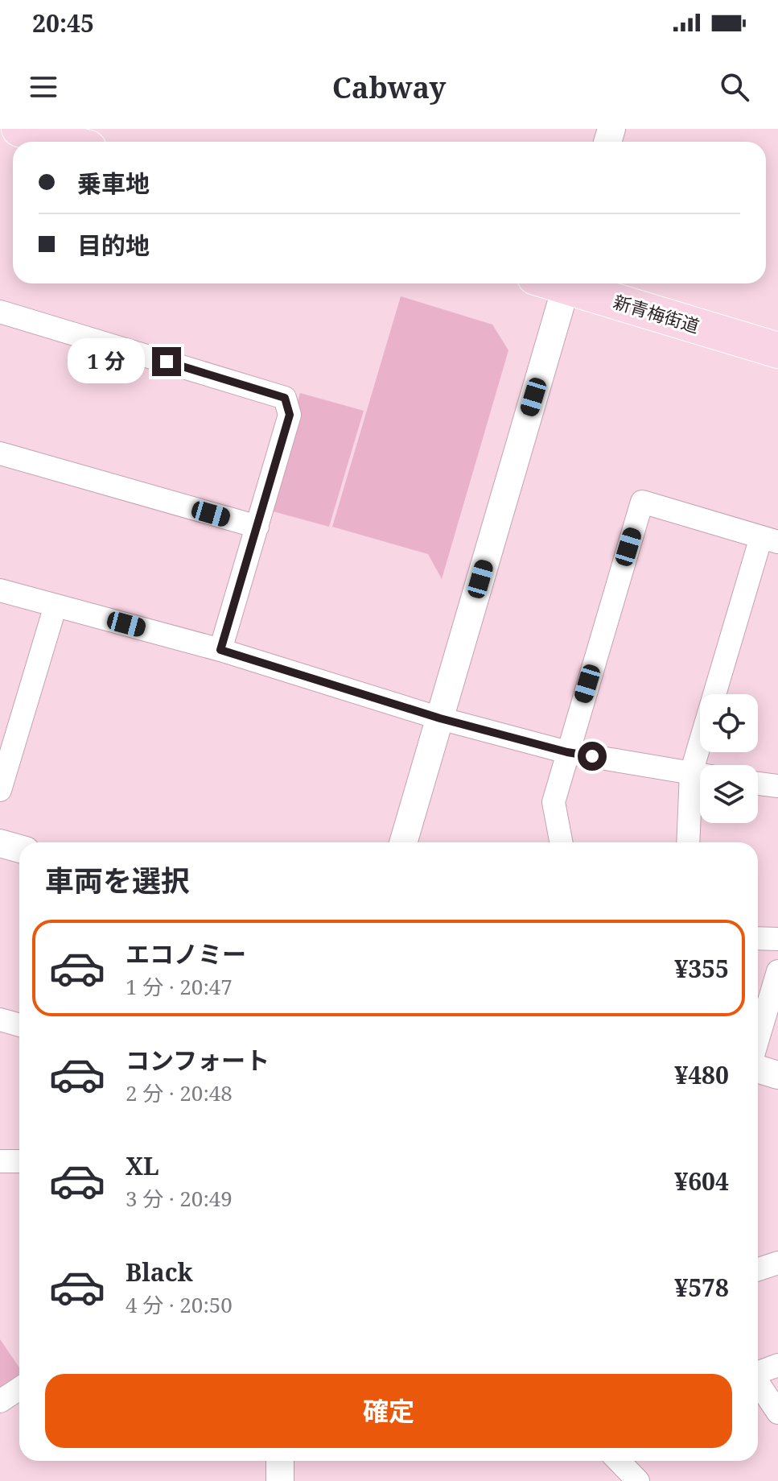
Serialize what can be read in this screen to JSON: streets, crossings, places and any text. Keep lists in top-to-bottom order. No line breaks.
{"streets":{"main road":["新青梅街道"]},"page":{"status":"20:45","header":"Cabway","banner":["乗車地","目的地"],"bubble":"1 分","heading":"車両を選択","list":[{"name":"エコノミー","note":"1 分 · 20:47","value":"¥355"},{"name":"コンフォート","note":"2 分 · 20:48","value":"¥480"},{"name":"XL","note":"3 分 · 20:49","value":"¥604"},{"name":"Black","note":"4 分 · 20:50","value":"¥578"}],"buttons":"確定"}}
